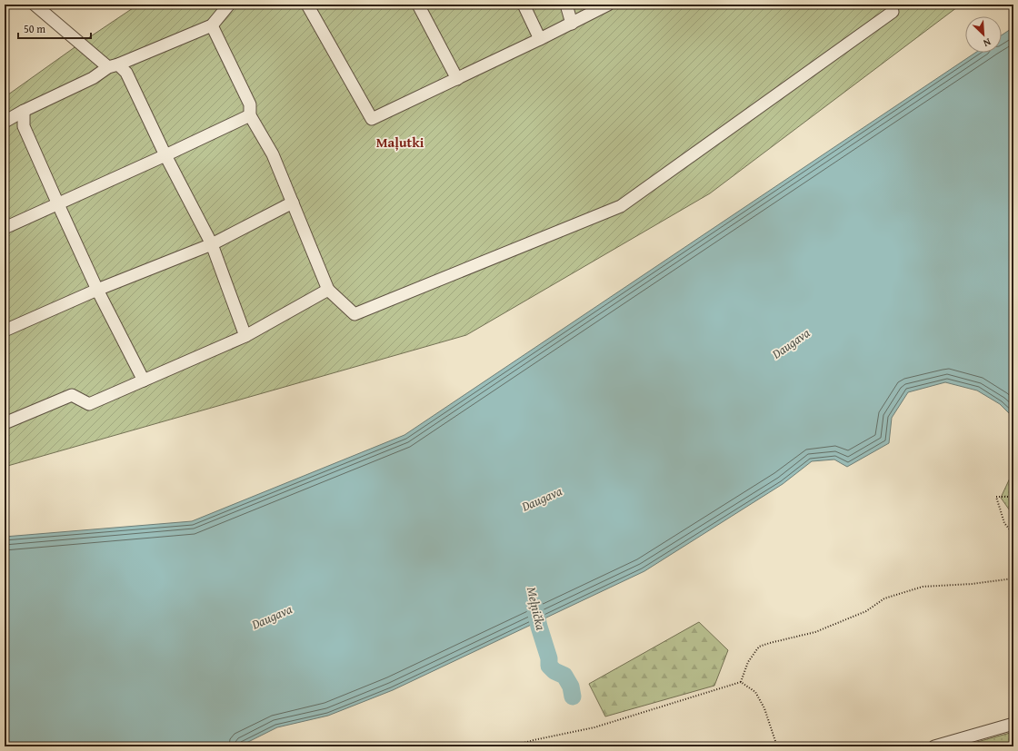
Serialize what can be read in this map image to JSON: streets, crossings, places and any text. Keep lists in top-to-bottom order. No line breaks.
{"districts":["Maļutki"],"water":["Daugava","Meļņička"],"scale_bar":"50 m","north":"bottom right"}
